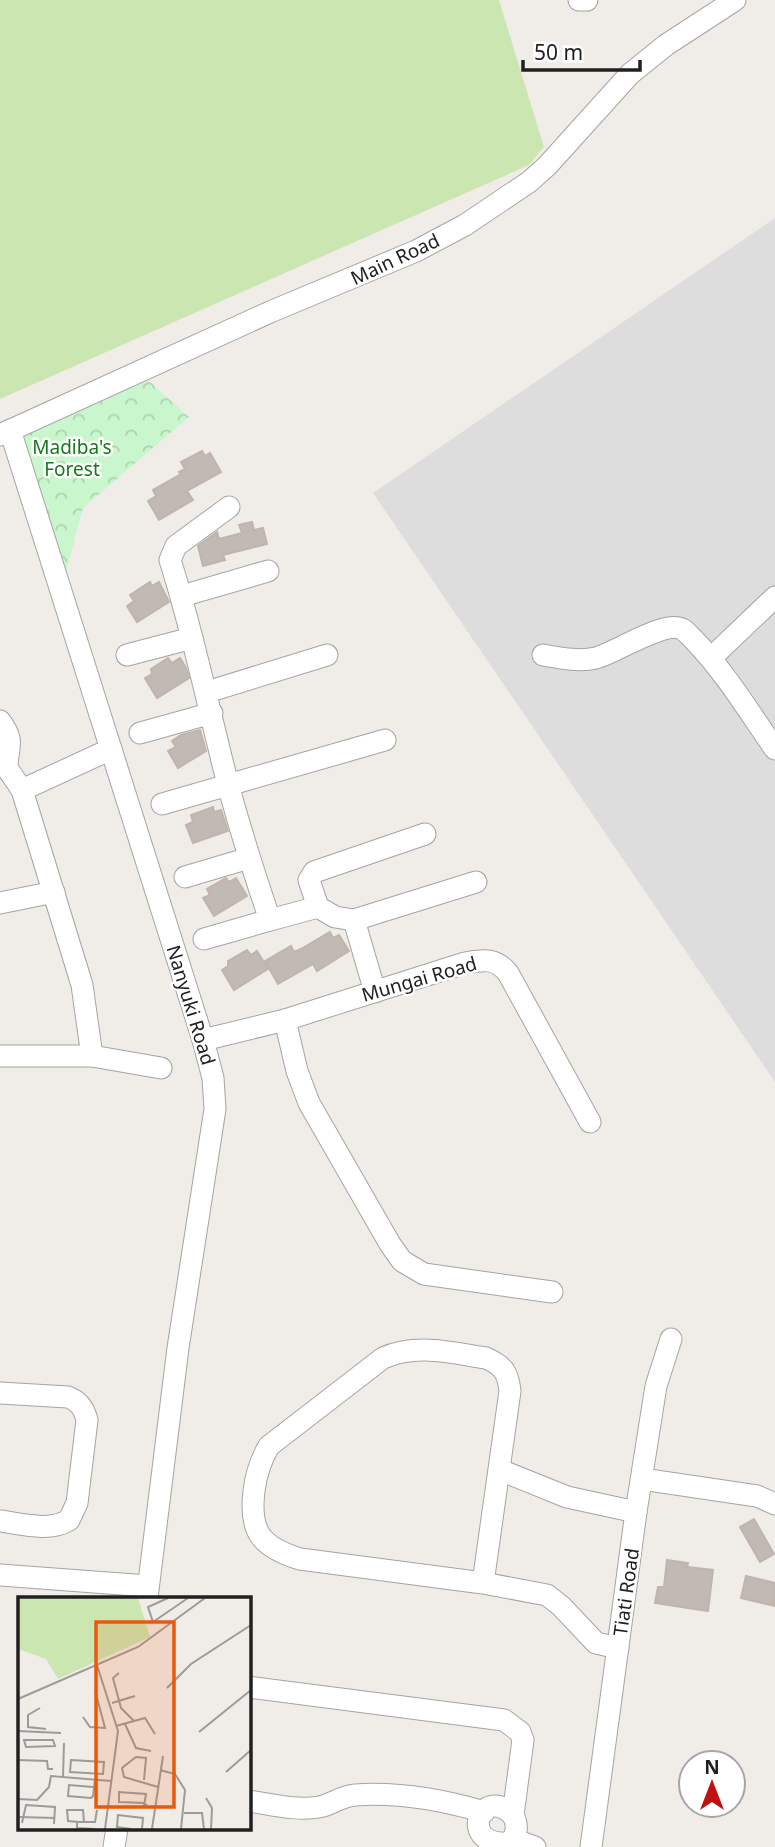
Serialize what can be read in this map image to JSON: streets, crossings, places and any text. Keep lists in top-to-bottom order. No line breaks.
{"streets":{"street":["Main Road","Mungai Road","Nanyuki Road","Tiati Road"]},"crossings":[["Main Road","Nanyuki Road"],["Mungai Road","Nanyuki Road"]],"parks":["Madiba's Forest"],"scale_bar":"50 m","north":"top"}
